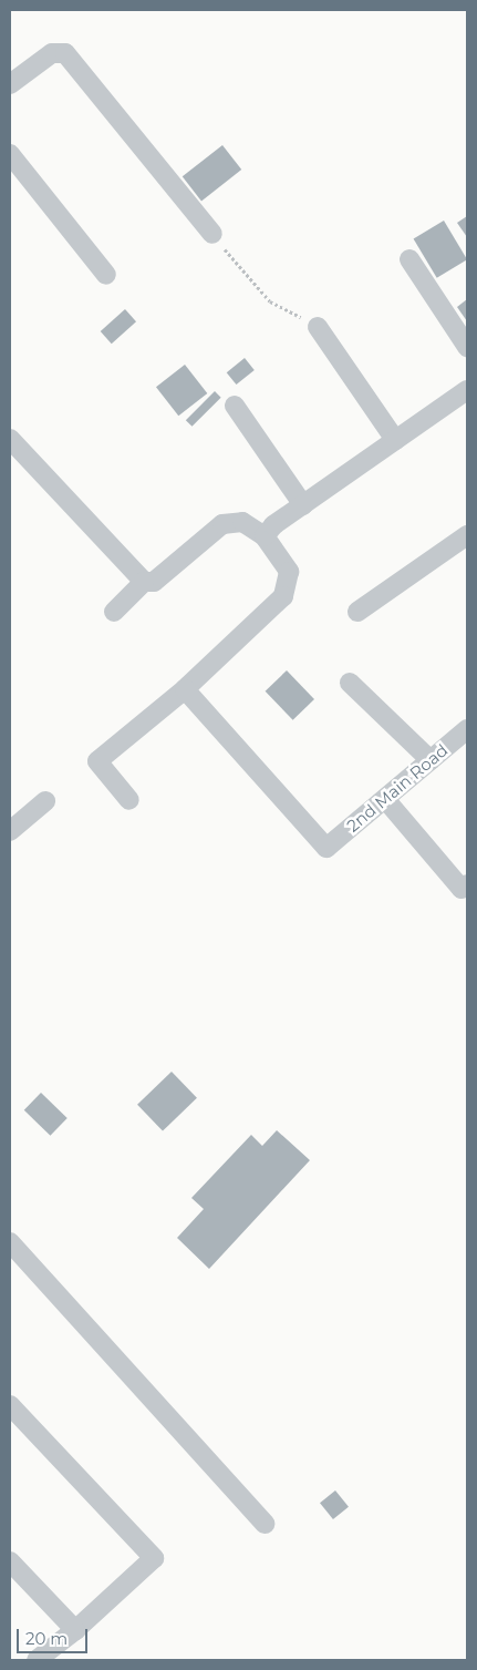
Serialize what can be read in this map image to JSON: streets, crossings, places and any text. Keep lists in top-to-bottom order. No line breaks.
{"streets":{"street":["2nd Main Road"]},"scale_bar":"20 m"}
